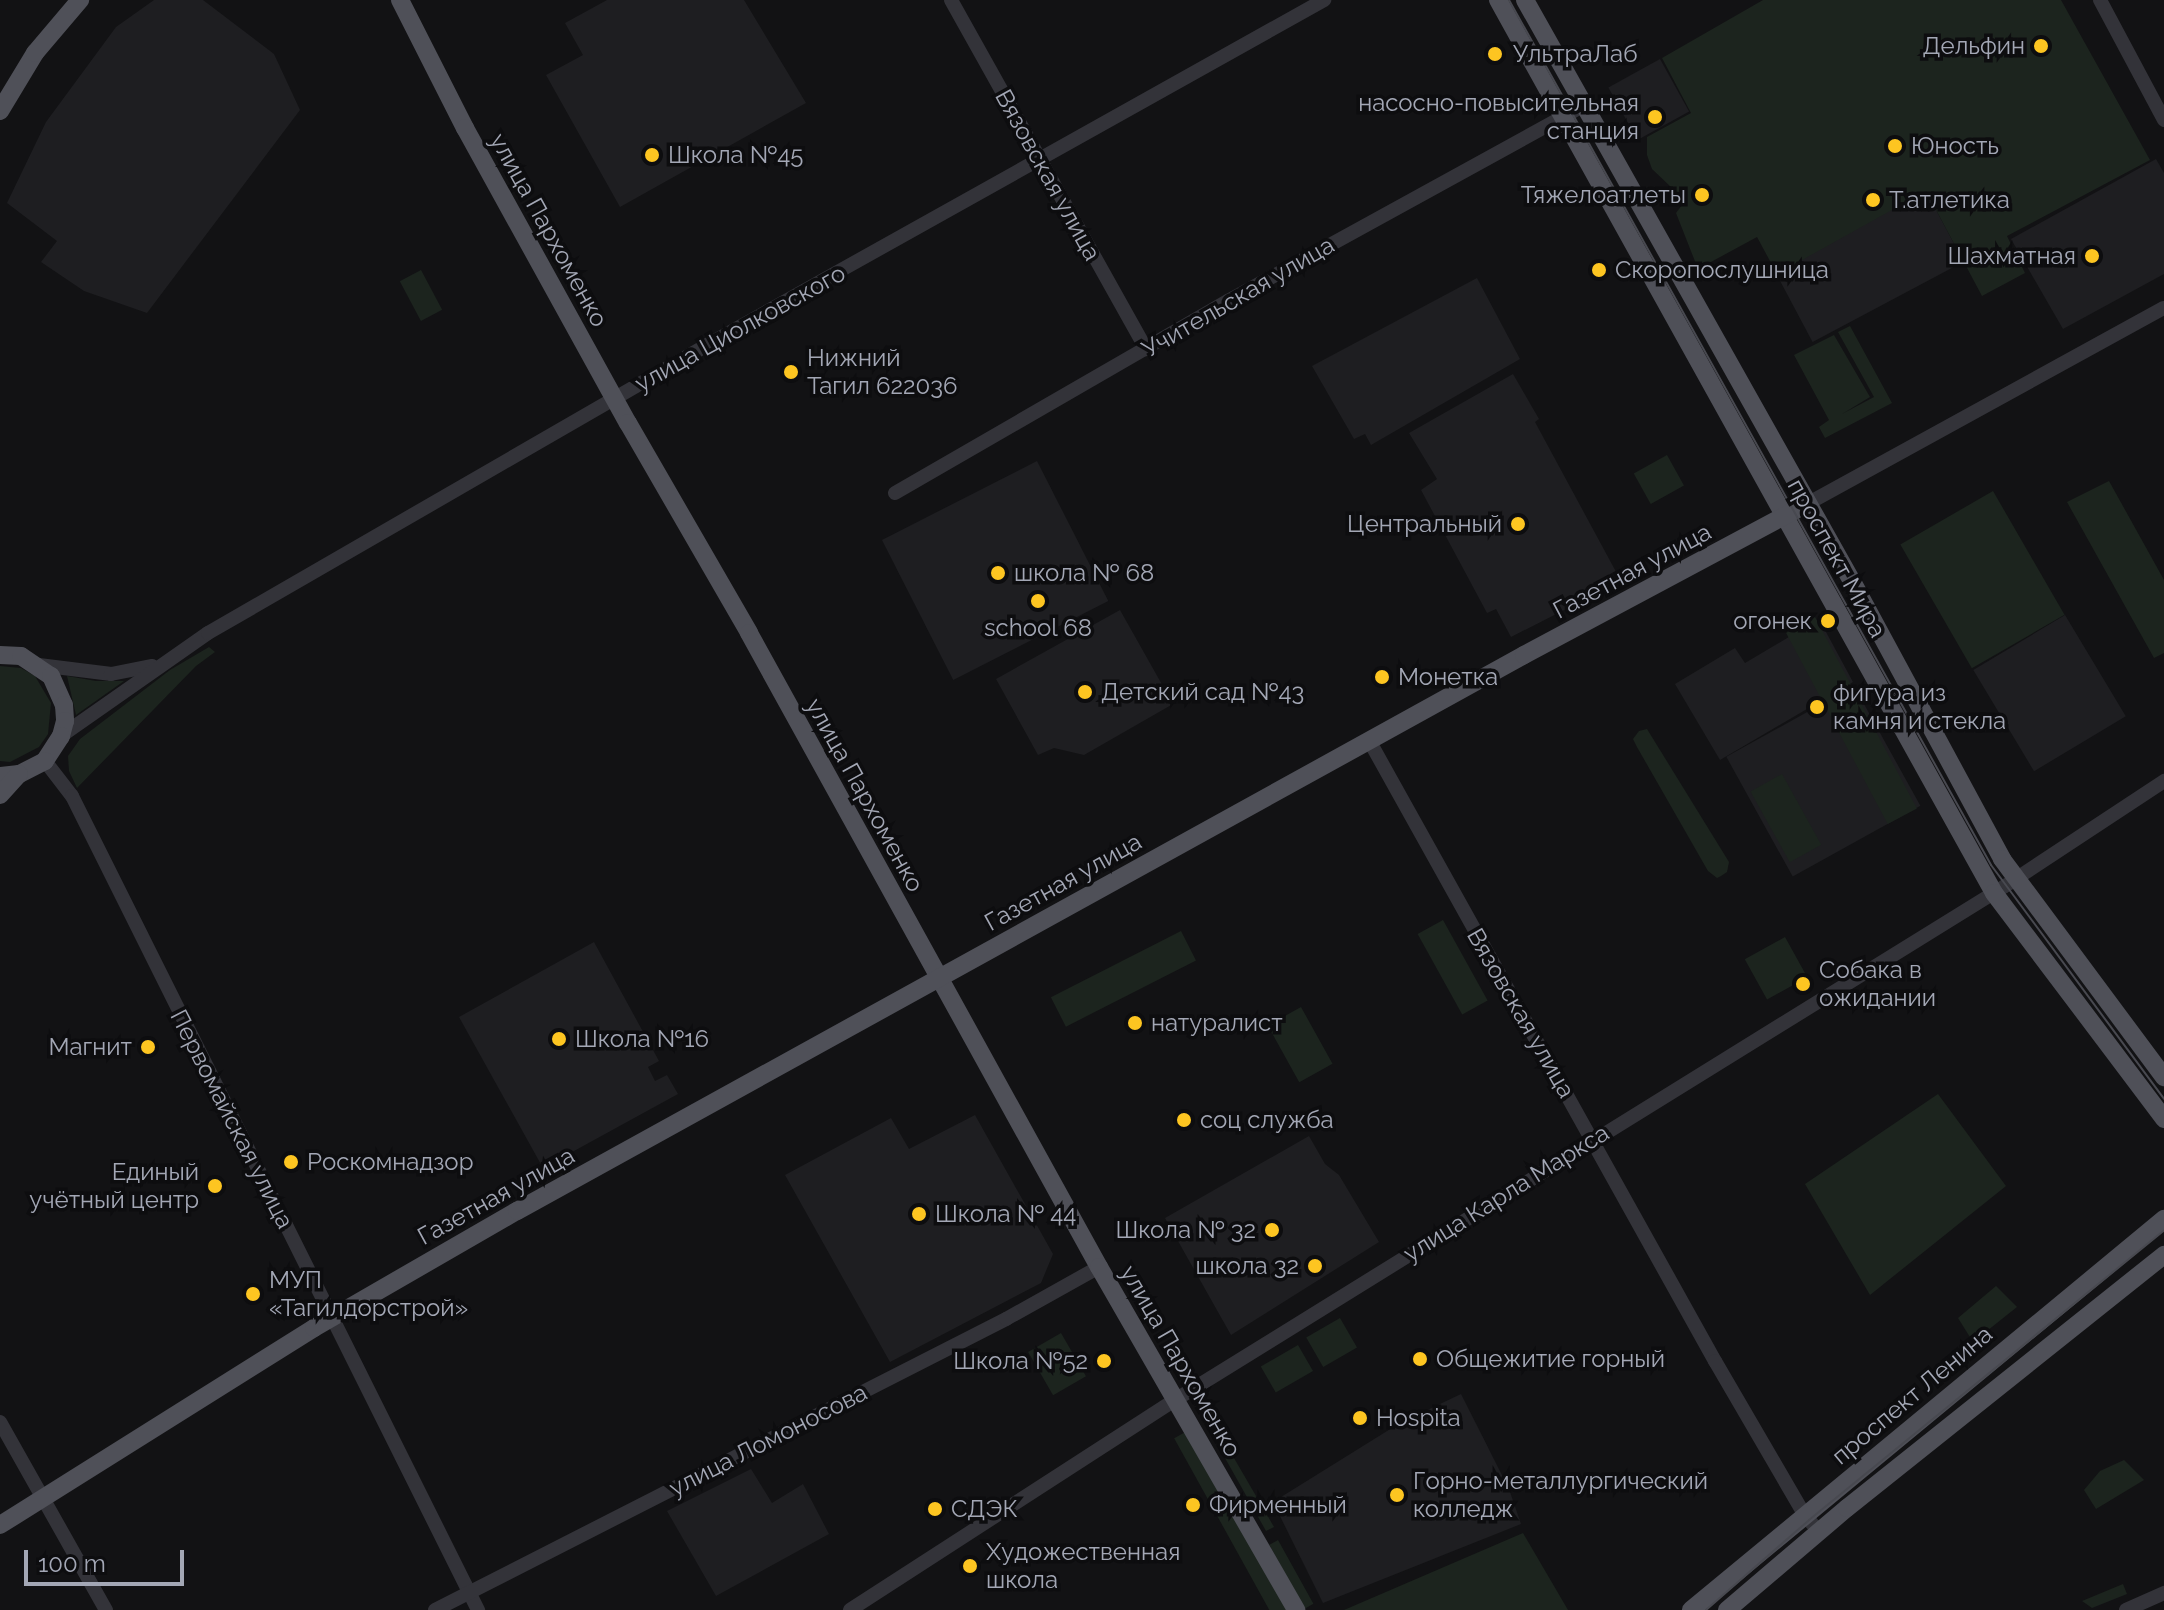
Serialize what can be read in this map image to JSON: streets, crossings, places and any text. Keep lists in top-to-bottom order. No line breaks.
{"streets":{"main road":["улица Пархоменко","проспект Мира","Газетная улица","проспект Ленина"],"street":["Вязовская улица","Учительская улица","улица Циолковского","Первомайская улица","улица Карла Маркса","улица Ломоносова"]},"crossings":[["Вязовская улица","Учительская улица"],["Вязовская улица","улица Циолковского"],["Вязовская улица","Газетная улица"],["Вязовская улица","улица Карла Маркса"],["Вязовская улица","проспект Ленина"],["улица Пархоменко","улица Циолковского"],["улица Пархоменко","Газетная улица"],["улица Пархоменко","улица Карла Маркса"],["улица Пархоменко","улица Ломоносова"],["Учительская улица","проспект Мира"],["проспект Мира","Газетная улица"],["проспект Мира","улица Карла Маркса"],["Газетная улица","Первомайская улица"],["Первомайская улица","улица Ломоносова"]],"places":["Дельфин","УльтраЛаб","насосно-повысительная станция","Юность","Школа №45","Тяжелоатлеты","Т.атлетика","Шахматная","Скоропослушница","Нижний Тагил 622036","Центральный","школа № 68","school 68","огонек","Монетка","Детский сад №43","фигура из камня и стекла","Собака в ожидании","натуралист","Школа №16","Магнит","соц служба","Роскомнадзор","Единый учётный центр","Школа № 44","Школа № 32","школа 32","МУП «Тагилдорстрой»","Общежитие горный","Школа №52","Hospita","Горно-металлургический колледж","Фирменный","СДЭК","Художественная школа"],"scale_bar":"100 m"}
